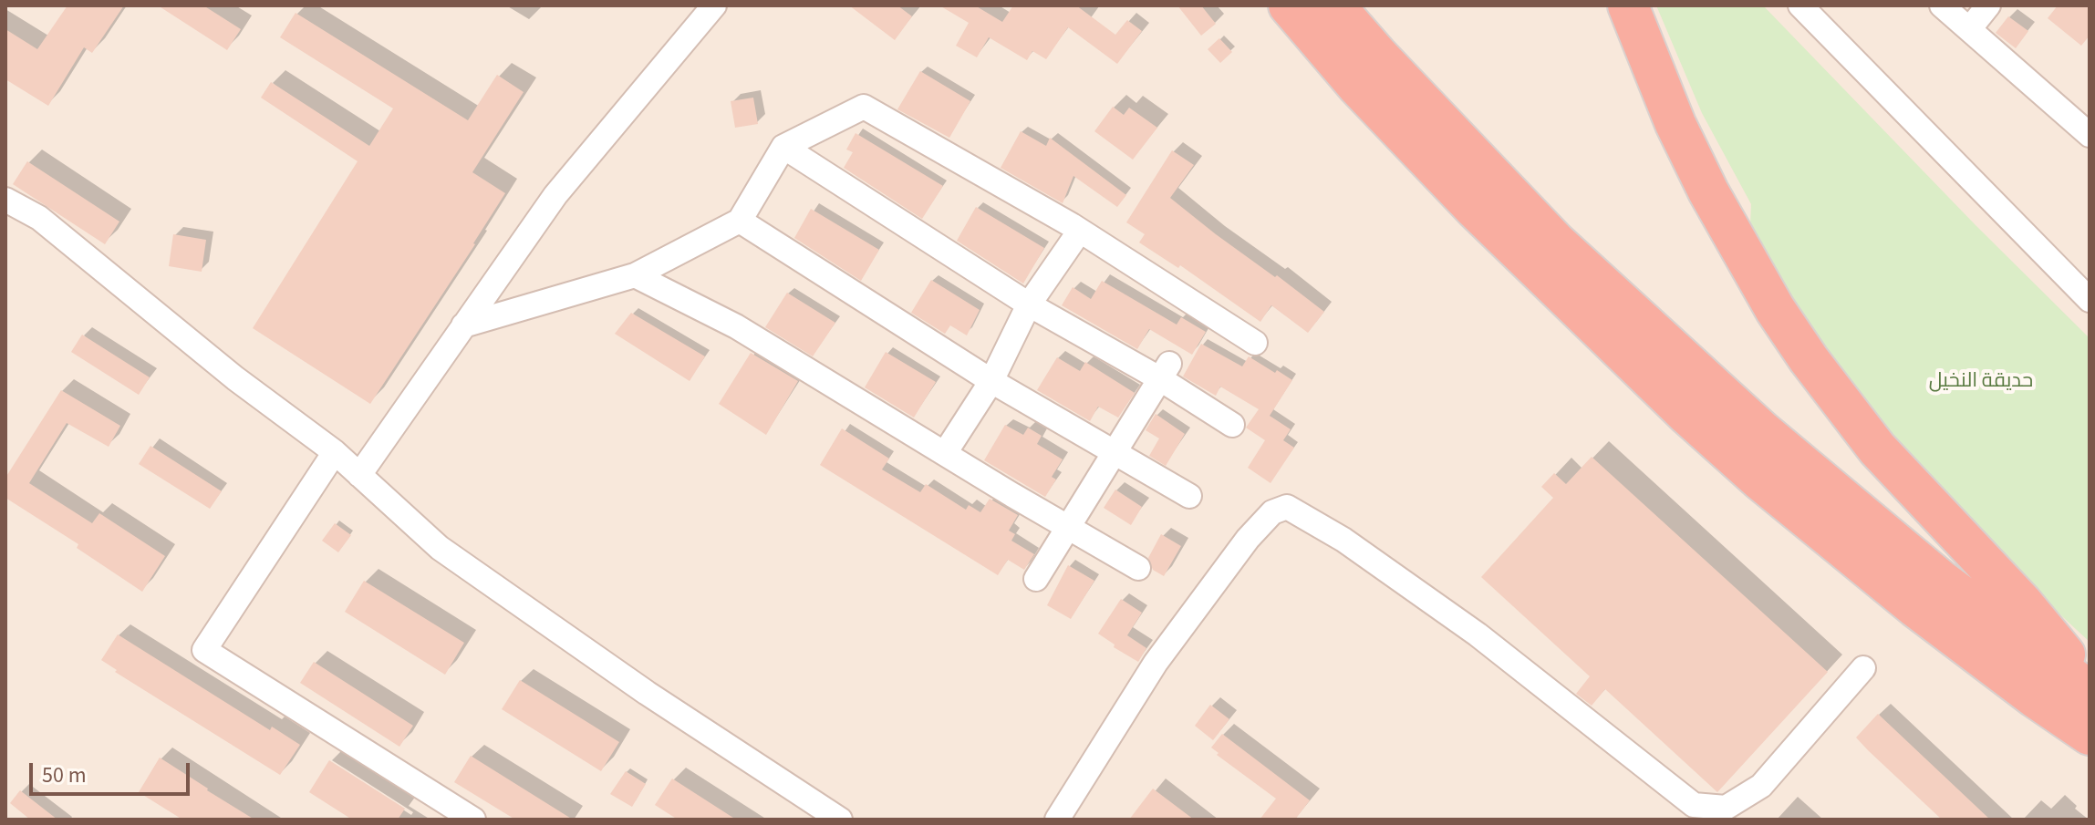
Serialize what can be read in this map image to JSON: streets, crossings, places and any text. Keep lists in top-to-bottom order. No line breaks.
{"parks":["حديقة النخيل"],"scale_bar":"50 m"}
